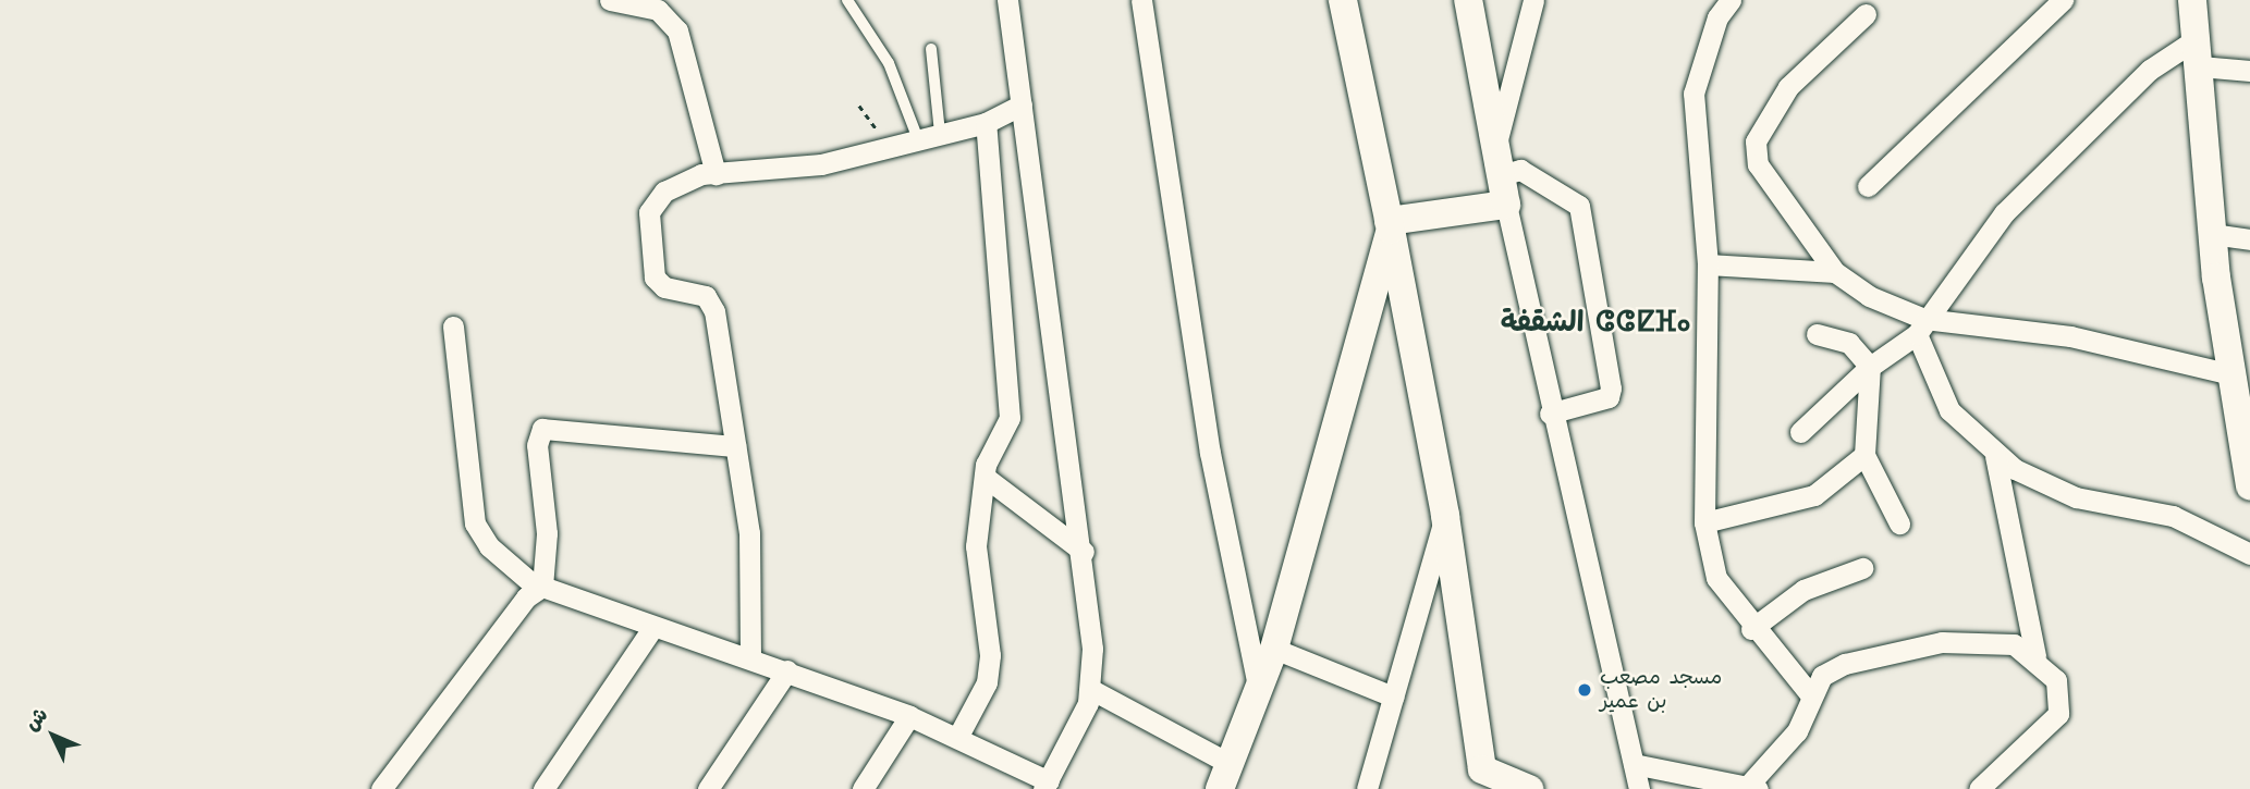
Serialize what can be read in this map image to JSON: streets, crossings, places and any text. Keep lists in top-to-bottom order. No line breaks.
{"districts":["الشقفة ⵛⵛⵇⴼⴰ"],"places":["مسجد مصعب بن عمير"],"north":"top left"}
